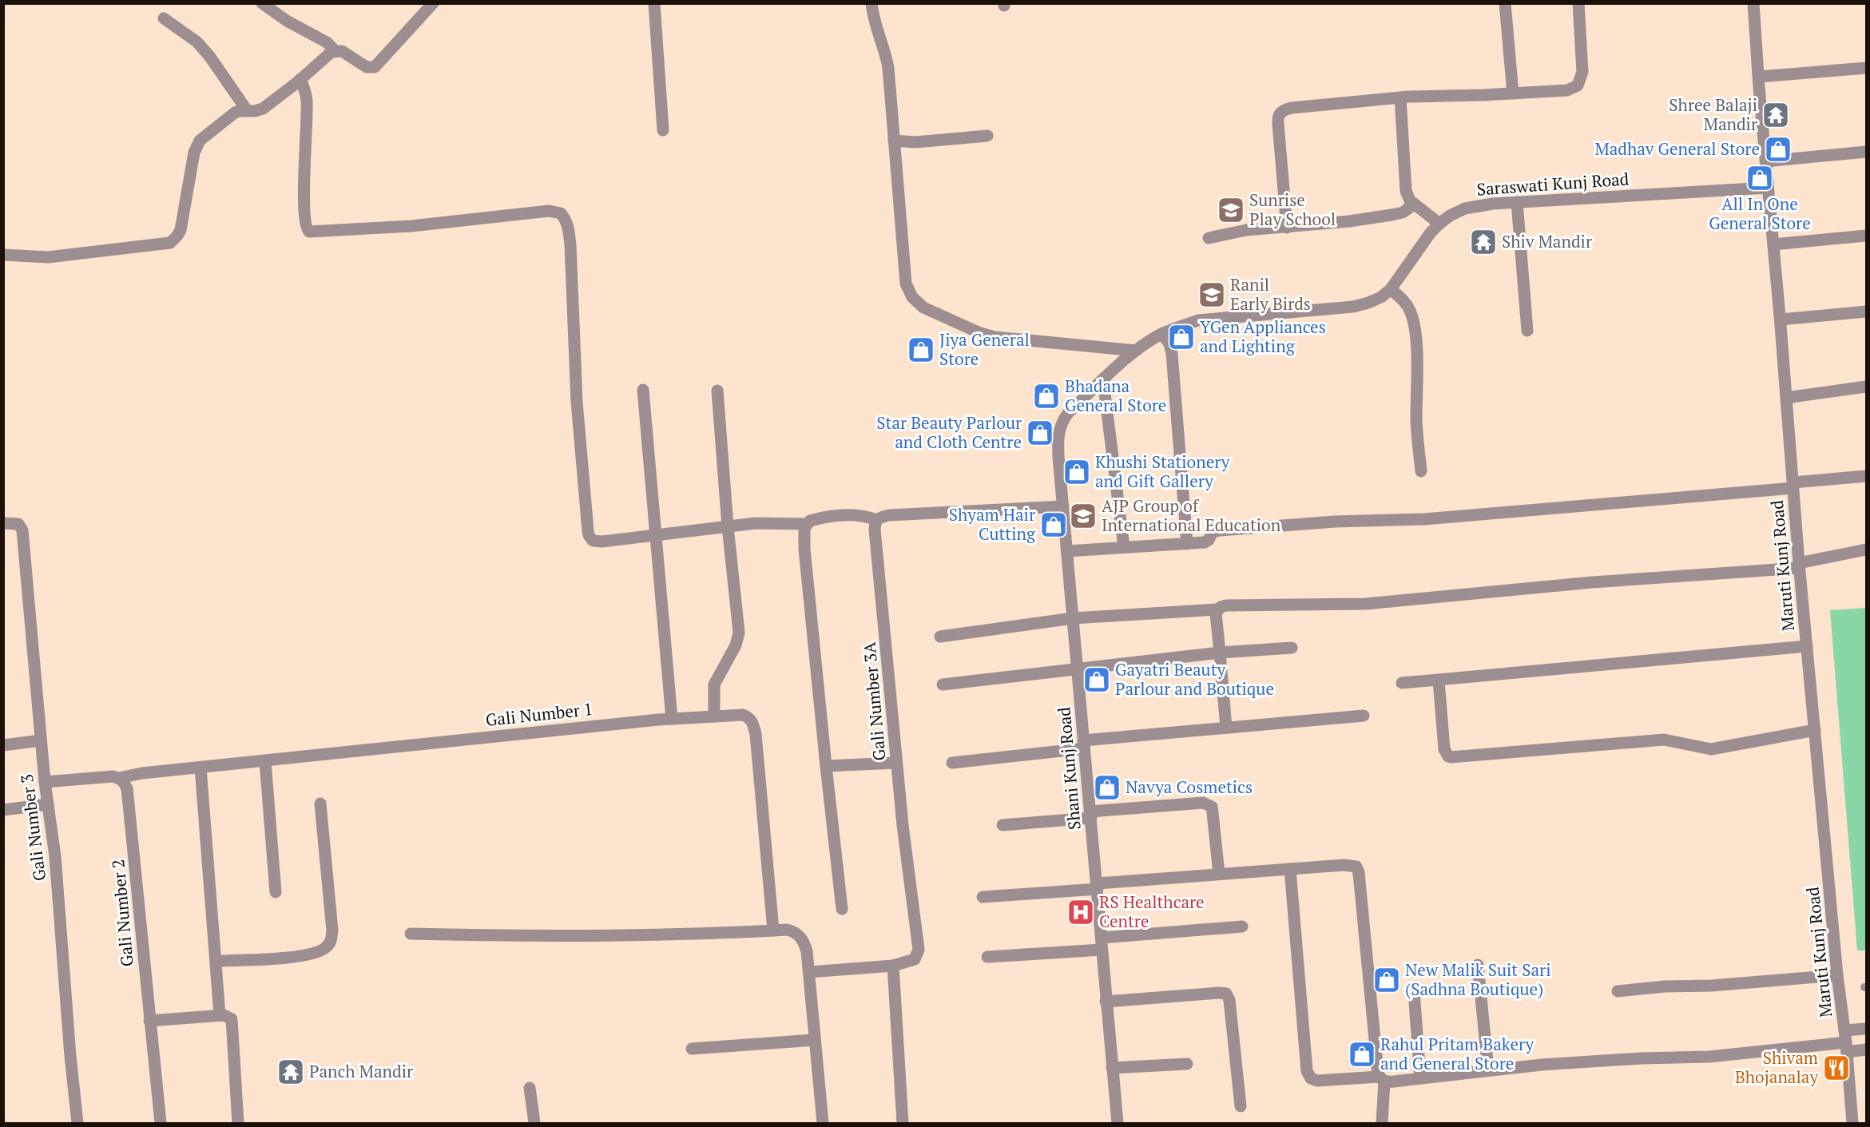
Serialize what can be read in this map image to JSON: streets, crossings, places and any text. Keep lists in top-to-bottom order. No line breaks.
{"streets":{"street":["Saraswati Kunj Road","Maruti Kunj Road","Gali Number 3A","Gali Number 1","Shani Kunj Road","Gali Number 3","Gali Number 2"]},"crossings":[["Saraswati Kunj Road","Maruti Kunj Road"],["Saraswati Kunj Road","Shani Kunj Road"],["Gali Number 1","Gali Number 2"]],"places":{"temple":["Shree Balaji Mandir","Shiv Mandir","Panch Mandir"],"shop":["Madhav General Store","All In One General Store","YGen Appliances and Lighting","Jiya General Store","Bhadana General Store","Star Beauty Parlour and Cloth Centre","Khushi Stationery and Gift Gallery","Shyam Hair Cutting","Gayatri Beauty Parlour and Boutique","Navya Cosmetics","New Malik Suit Sari (Sadhna Boutique)","Rahul Pritam Bakery and General Store"],"school or university":["Sunrise Play School","Ranil Early Birds","AJP Group of International Education"],"hospital":["RS Healthcare Centre"],"restaurant":["Shivam Bhojanalay"]}}
